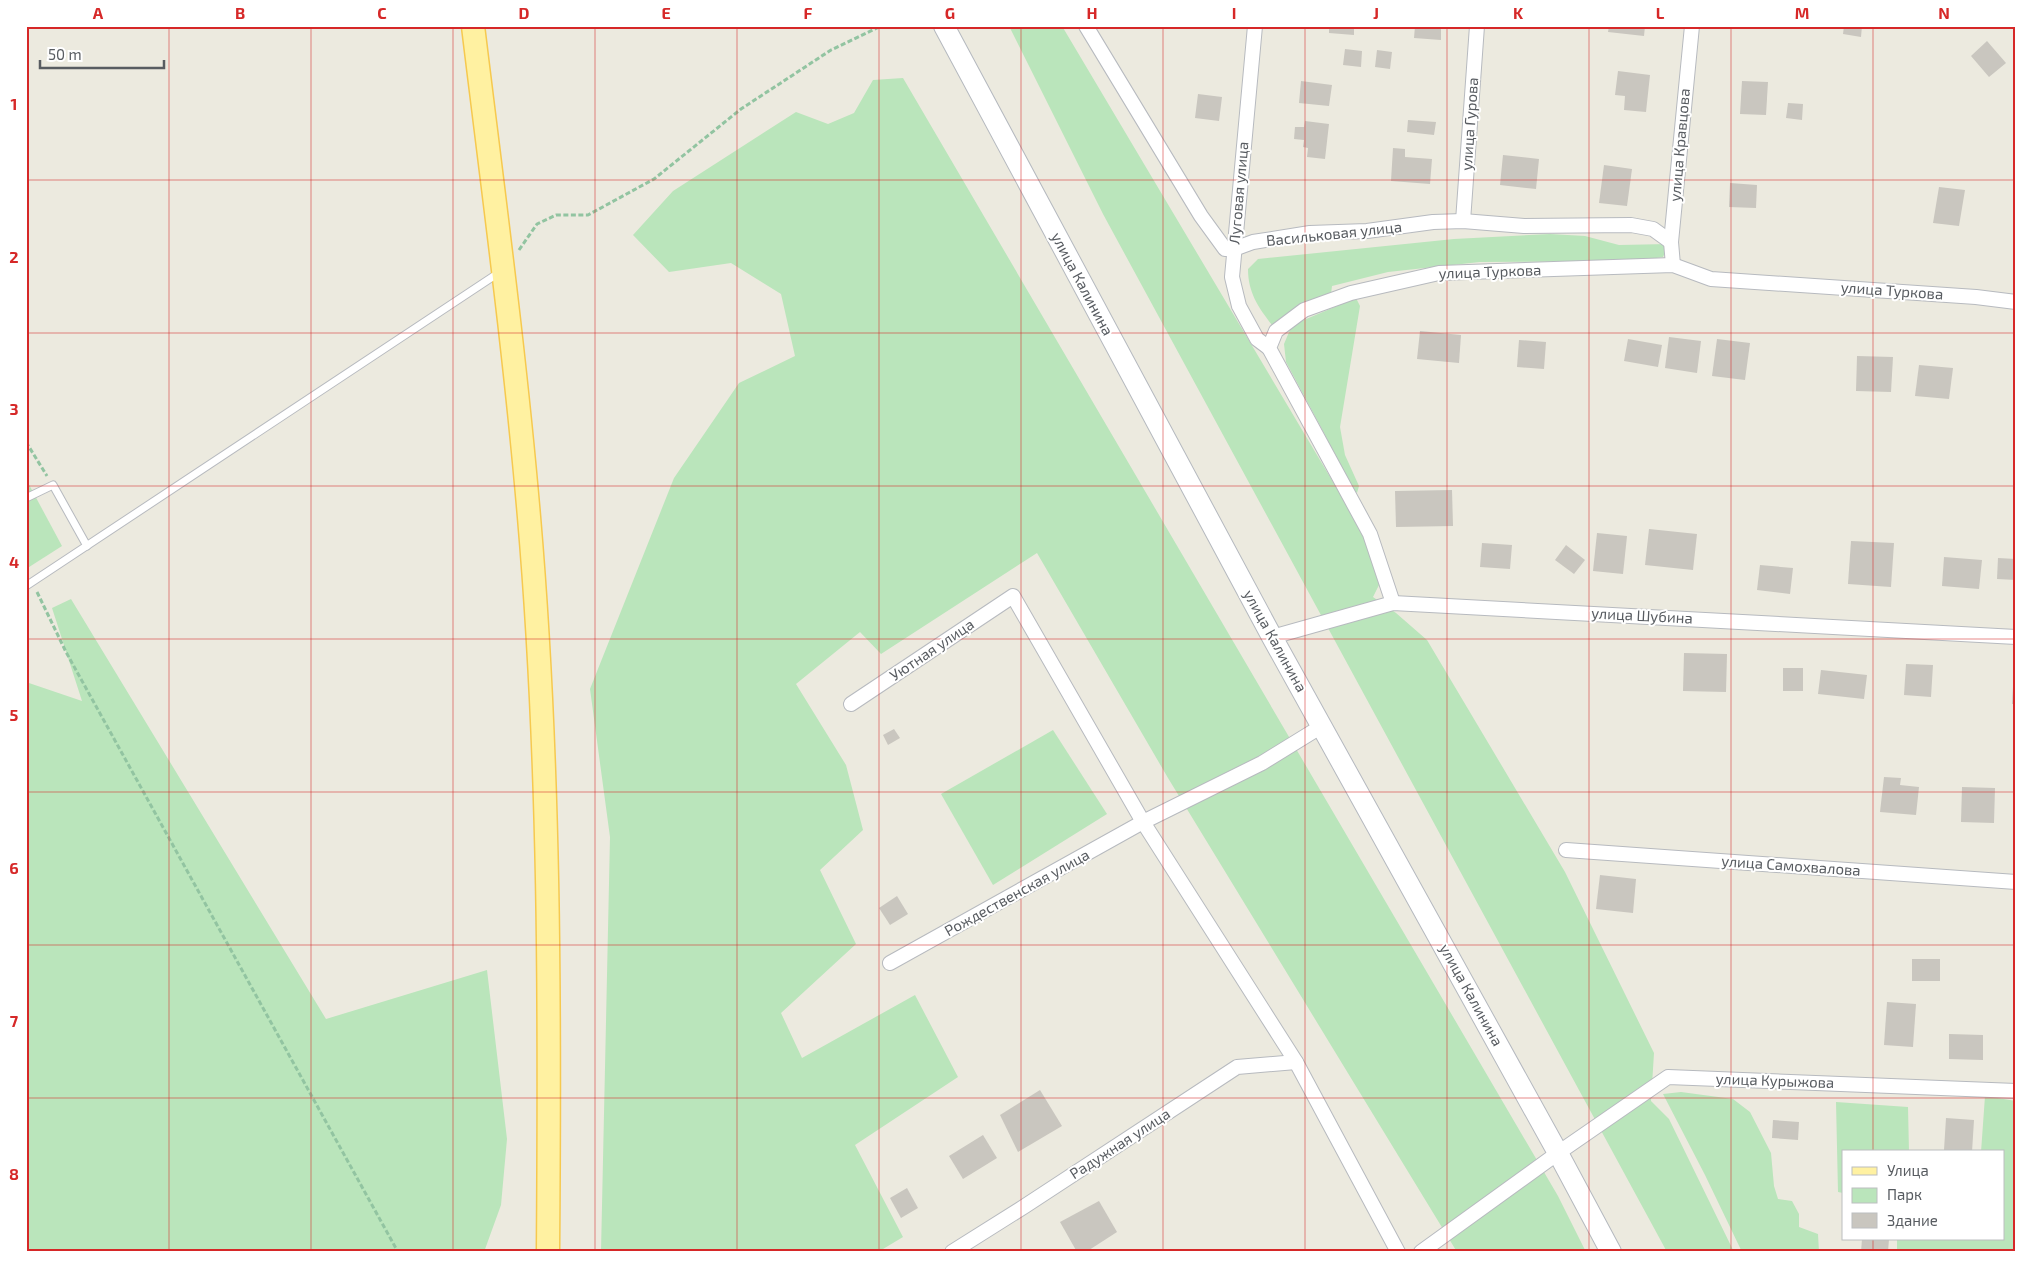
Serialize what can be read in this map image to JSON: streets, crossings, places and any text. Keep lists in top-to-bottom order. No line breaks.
{"streets":{"main road":["улица Калинина"],"street":["улица Гурова","улица Кравцова","Луговая улица","Васильковая улица","улица Туркова","улица Шубина","Уютная улица","улица Самохвалова","Рождественская улица","улица Курыжова","Радужная улица"]},"crossings":[["улица Гурова","Васильковая улица"],["улица Кравцова","Васильковая улица"],["улица Кравцова","улица Туркова"],["Луговая улица","Васильковая улица"],["Луговая улица","улица Туркова"],["улица Калинина","улица Шубина"],["улица Калинина","Рождественская улица"],["улица Калинина","улица Курыжова"],["Уютная улица","Рождественская улица"]],"legend":["Улица","Парк","Здание"],"scale_bar":"50 m","grid":{"columns":["A","B","C","D","E","F","G","H","I","J","K","L","M","N"],"rows":["1","2","3","4","5","6","7","8"]}}
